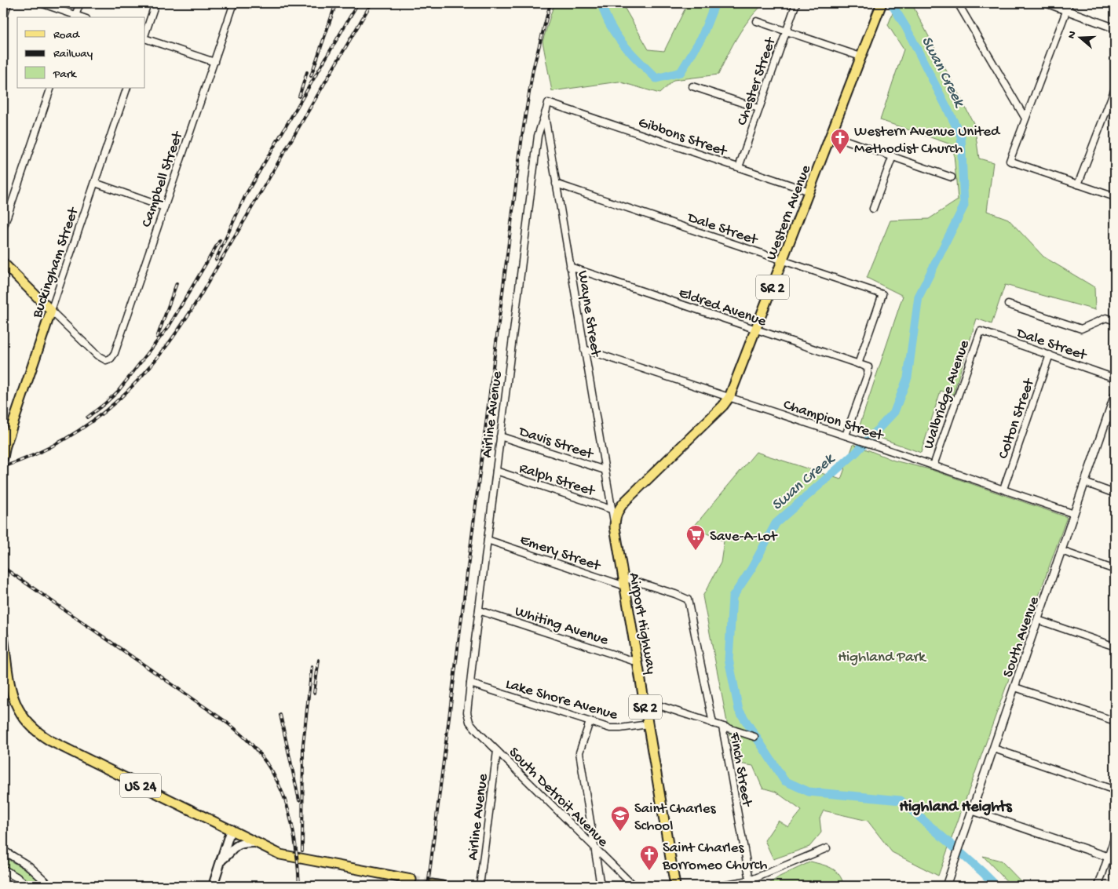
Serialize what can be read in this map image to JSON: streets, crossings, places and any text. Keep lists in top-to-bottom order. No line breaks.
{"streets":{"main road":["Western Avenue","Buckingham Street","SR 2","Airport Highway","US 24"],"street":["Chester Street","Gibbons Street","Campbell Street","Dale Street","Eldred Avenue","Wayne Street","Walbridge Avenue","Airline Avenue","Champion Street","Colton Street","Davis Street","Ralph Street","Emery Street","Whiting Avenue","South Avenue","Lake Shore Avenue","Finch Street","South Detroit Avenue"]},"crossings":[["Chester Street","Gibbons Street"],["Gibbons Street","Western Avenue"],["Gibbons Street","Wayne Street"],["Campbell Street","Buckingham Street"],["Western Avenue","Dale Street"],["Western Avenue","Eldred Avenue"],["Western Avenue","Wayne Street"],["Western Avenue","Champion Street"],["Western Avenue","Airport Highway"],["Dale Street","Eldred Avenue"],["Dale Street","Wayne Street"],["Dale Street","Walbridge Avenue"],["Dale Street","Colton Street"],["Eldred Avenue","Wayne Street"],["Eldred Avenue","Champion Street"],["Wayne Street","Airline Avenue"],["Wayne Street","Champion Street"],["Wayne Street","Davis Street"],["Wayne Street","Ralph Street"],["Wayne Street","Airport Highway"],["Walbridge Avenue","Champion Street"],["Airline Avenue","Davis Street"],["Airline Avenue","Ralph Street"],["Airline Avenue","Emery Street"],["Airline Avenue","Whiting Avenue"],["Airline Avenue","Lake Shore Avenue"],["Airline Avenue","South Detroit Avenue"],["Champion Street","Colton Street"],["Champion Street","South Avenue"],["Emery Street","Airport Highway"],["Emery Street","Finch Street"],["Airport Highway","Whiting Avenue"],["Airport Highway","Lake Shore Avenue"]],"districts":["Highland Heights"],"water":["Swan Creek"],"parks":["Highland Park"],"places":{"church":["Western Avenue United Methodist Church","Saint Charles Borromeo Church"],"supermarket":["Save-A-Lot"],"school or university":["Saint Charles School"]},"legend":["Road","Railway","Park"],"north":"left"}
